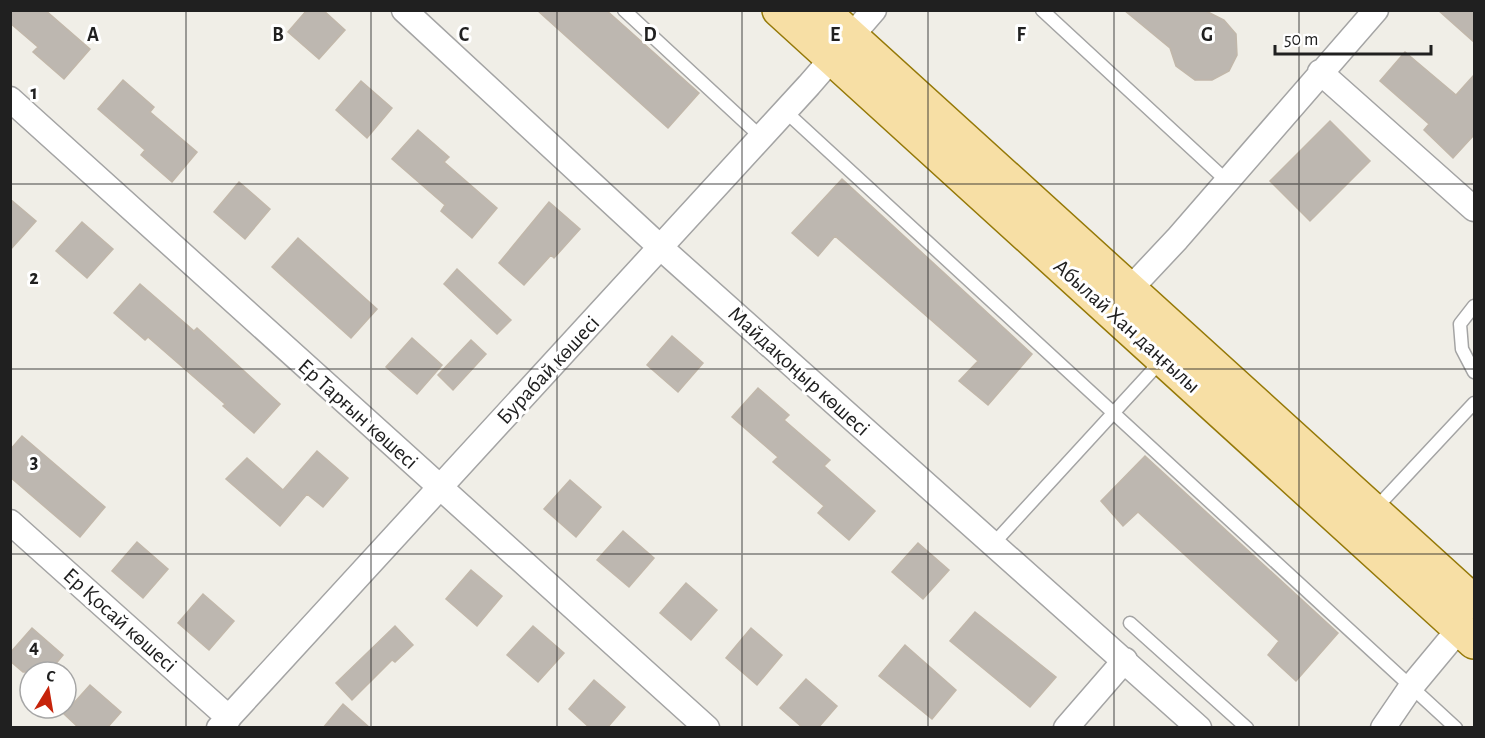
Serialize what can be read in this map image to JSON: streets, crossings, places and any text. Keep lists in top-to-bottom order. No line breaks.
{"streets":{"main road":["Абылай Хан даңғылы"],"street":["Бурабай көшесі","Майдақоңыр көшесі","Ер Тарғын көшесі","Ер Қосай көшесі"]},"crossings":[["Абылай Хан даңғылы","Бурабай көшесі"],["Бурабай көшесі","Майдақоңыр көшесі"],["Бурабай көшесі","Ер Тарғын көшесі"],["Бурабай көшесі","Ер Қосай көшесі"]],"scale_bar":"50 m","north":"top","grid":{"columns":["A","B","C","D","E","F","G"],"rows":["1","2","3","4"]}}
